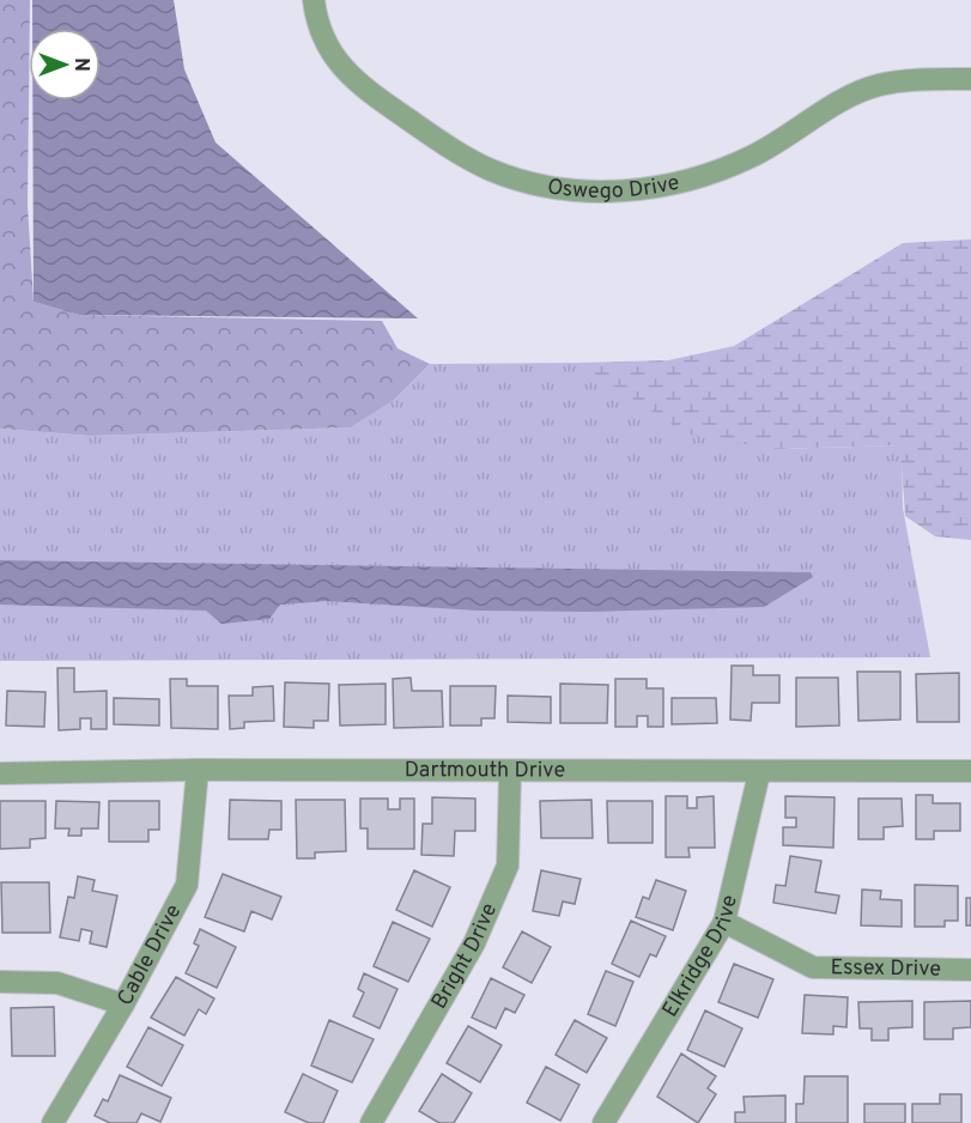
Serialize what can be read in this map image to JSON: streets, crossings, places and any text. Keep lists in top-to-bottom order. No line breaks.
{"streets":{"street":["Oswego Drive","Dartmouth Drive","Cable Drive","Bright Drive","Elkridge Drive","Essex Drive"]},"crossings":[["Dartmouth Drive","Cable Drive"],["Dartmouth Drive","Bright Drive"],["Dartmouth Drive","Elkridge Drive"],["Elkridge Drive","Essex Drive"]],"north":"right"}
